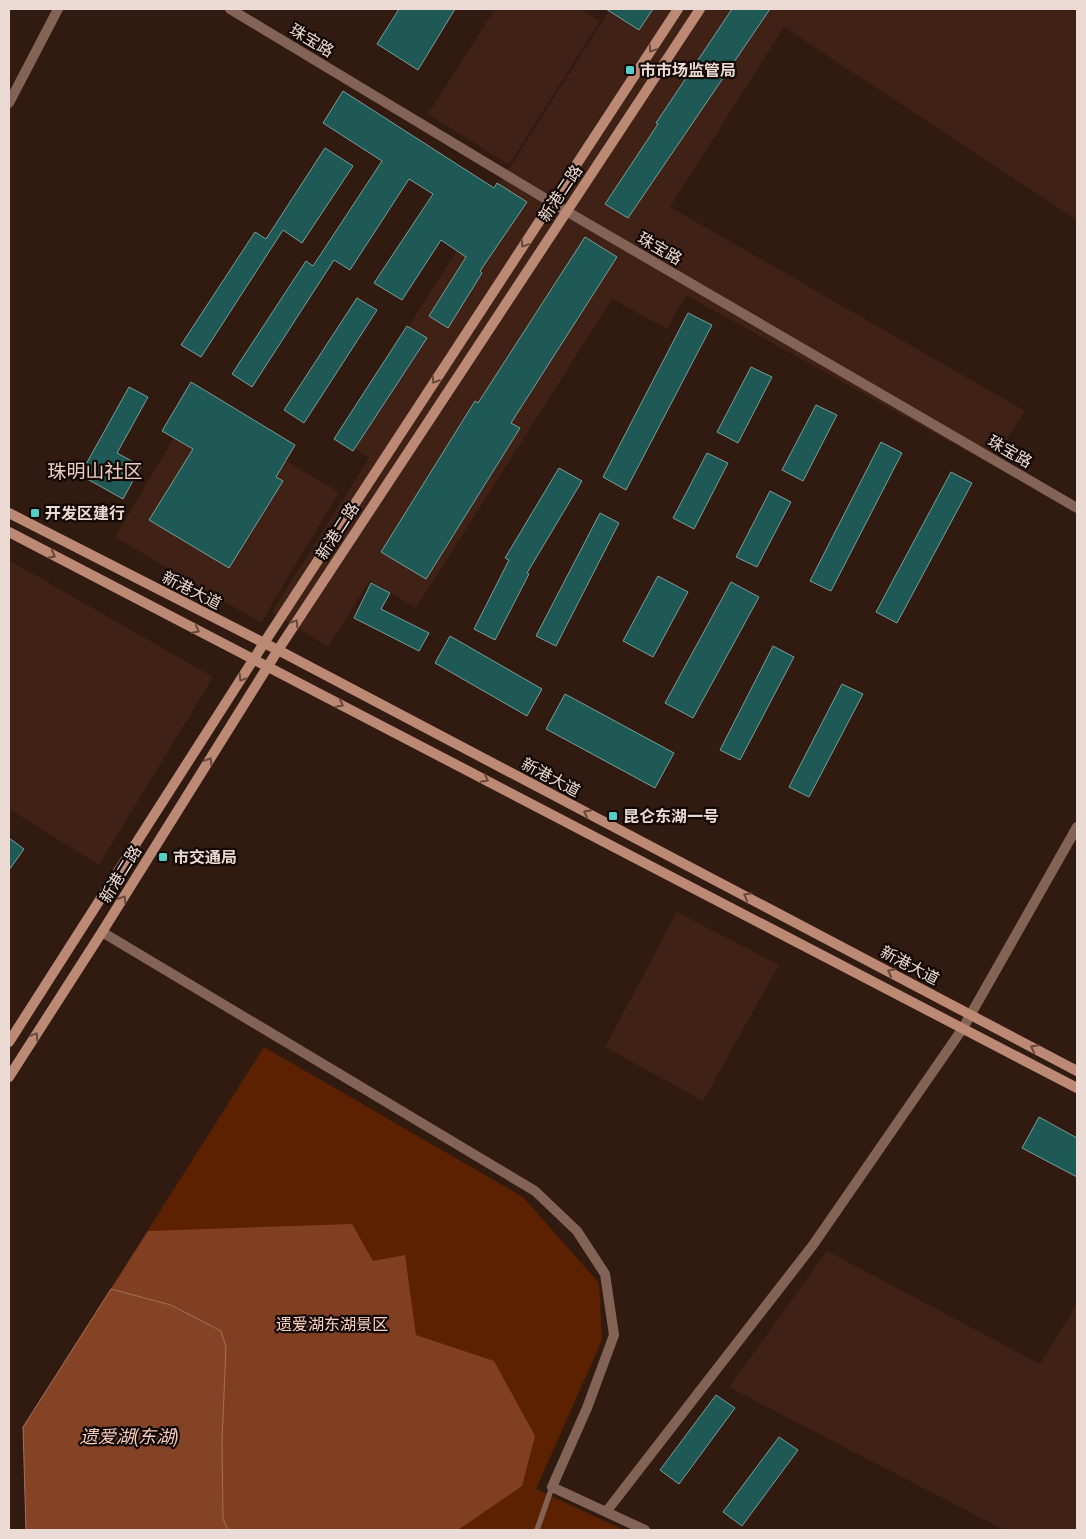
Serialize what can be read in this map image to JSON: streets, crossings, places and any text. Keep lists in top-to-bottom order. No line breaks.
{"streets":{"main road":["新港二路","新港大道"],"street":["珠宝路"]},"crossings":[["珠宝路","新港二路"],["新港二路","新港大道"]],"districts":["珠明山社区"],"water":["遗爱湖(东湖)"],"parks":["遗爱湖东湖景区"],"places":{"transit":["市市场监管局","开发区建行","昆仑东湖一号","市交通局"]}}
